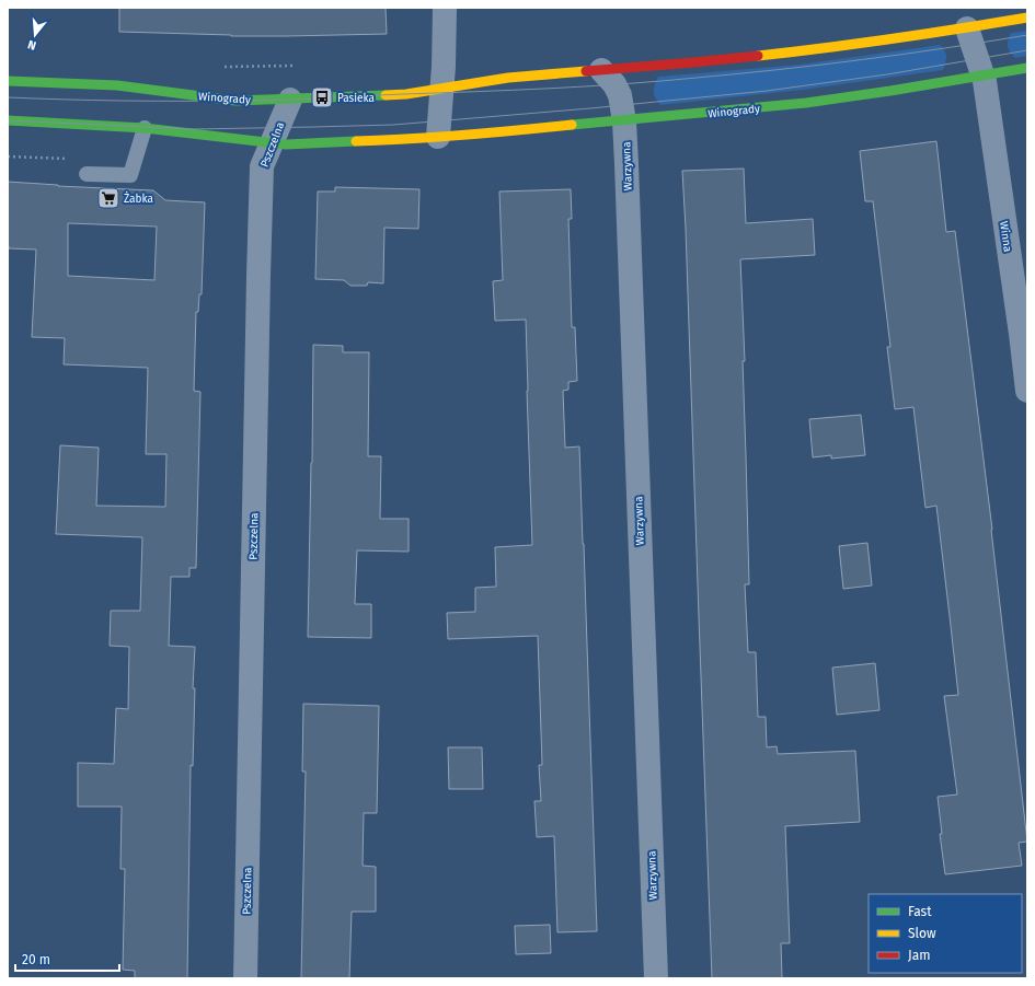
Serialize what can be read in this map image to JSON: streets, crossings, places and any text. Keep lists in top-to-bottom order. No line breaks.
{"streets":{"street":["Winogrady","Pszczelna","Warzywna","Winna"]},"crossings":[["Winogrady","Pszczelna"],["Winogrady","Warzywna"],["Winogrady","Winna"]],"places":{"bus stop":["Pasieka"],"supermarket":["Żabka"]},"legend":["Fast","Slow","Jam"],"scale_bar":"20 m","north":"bottom"}
